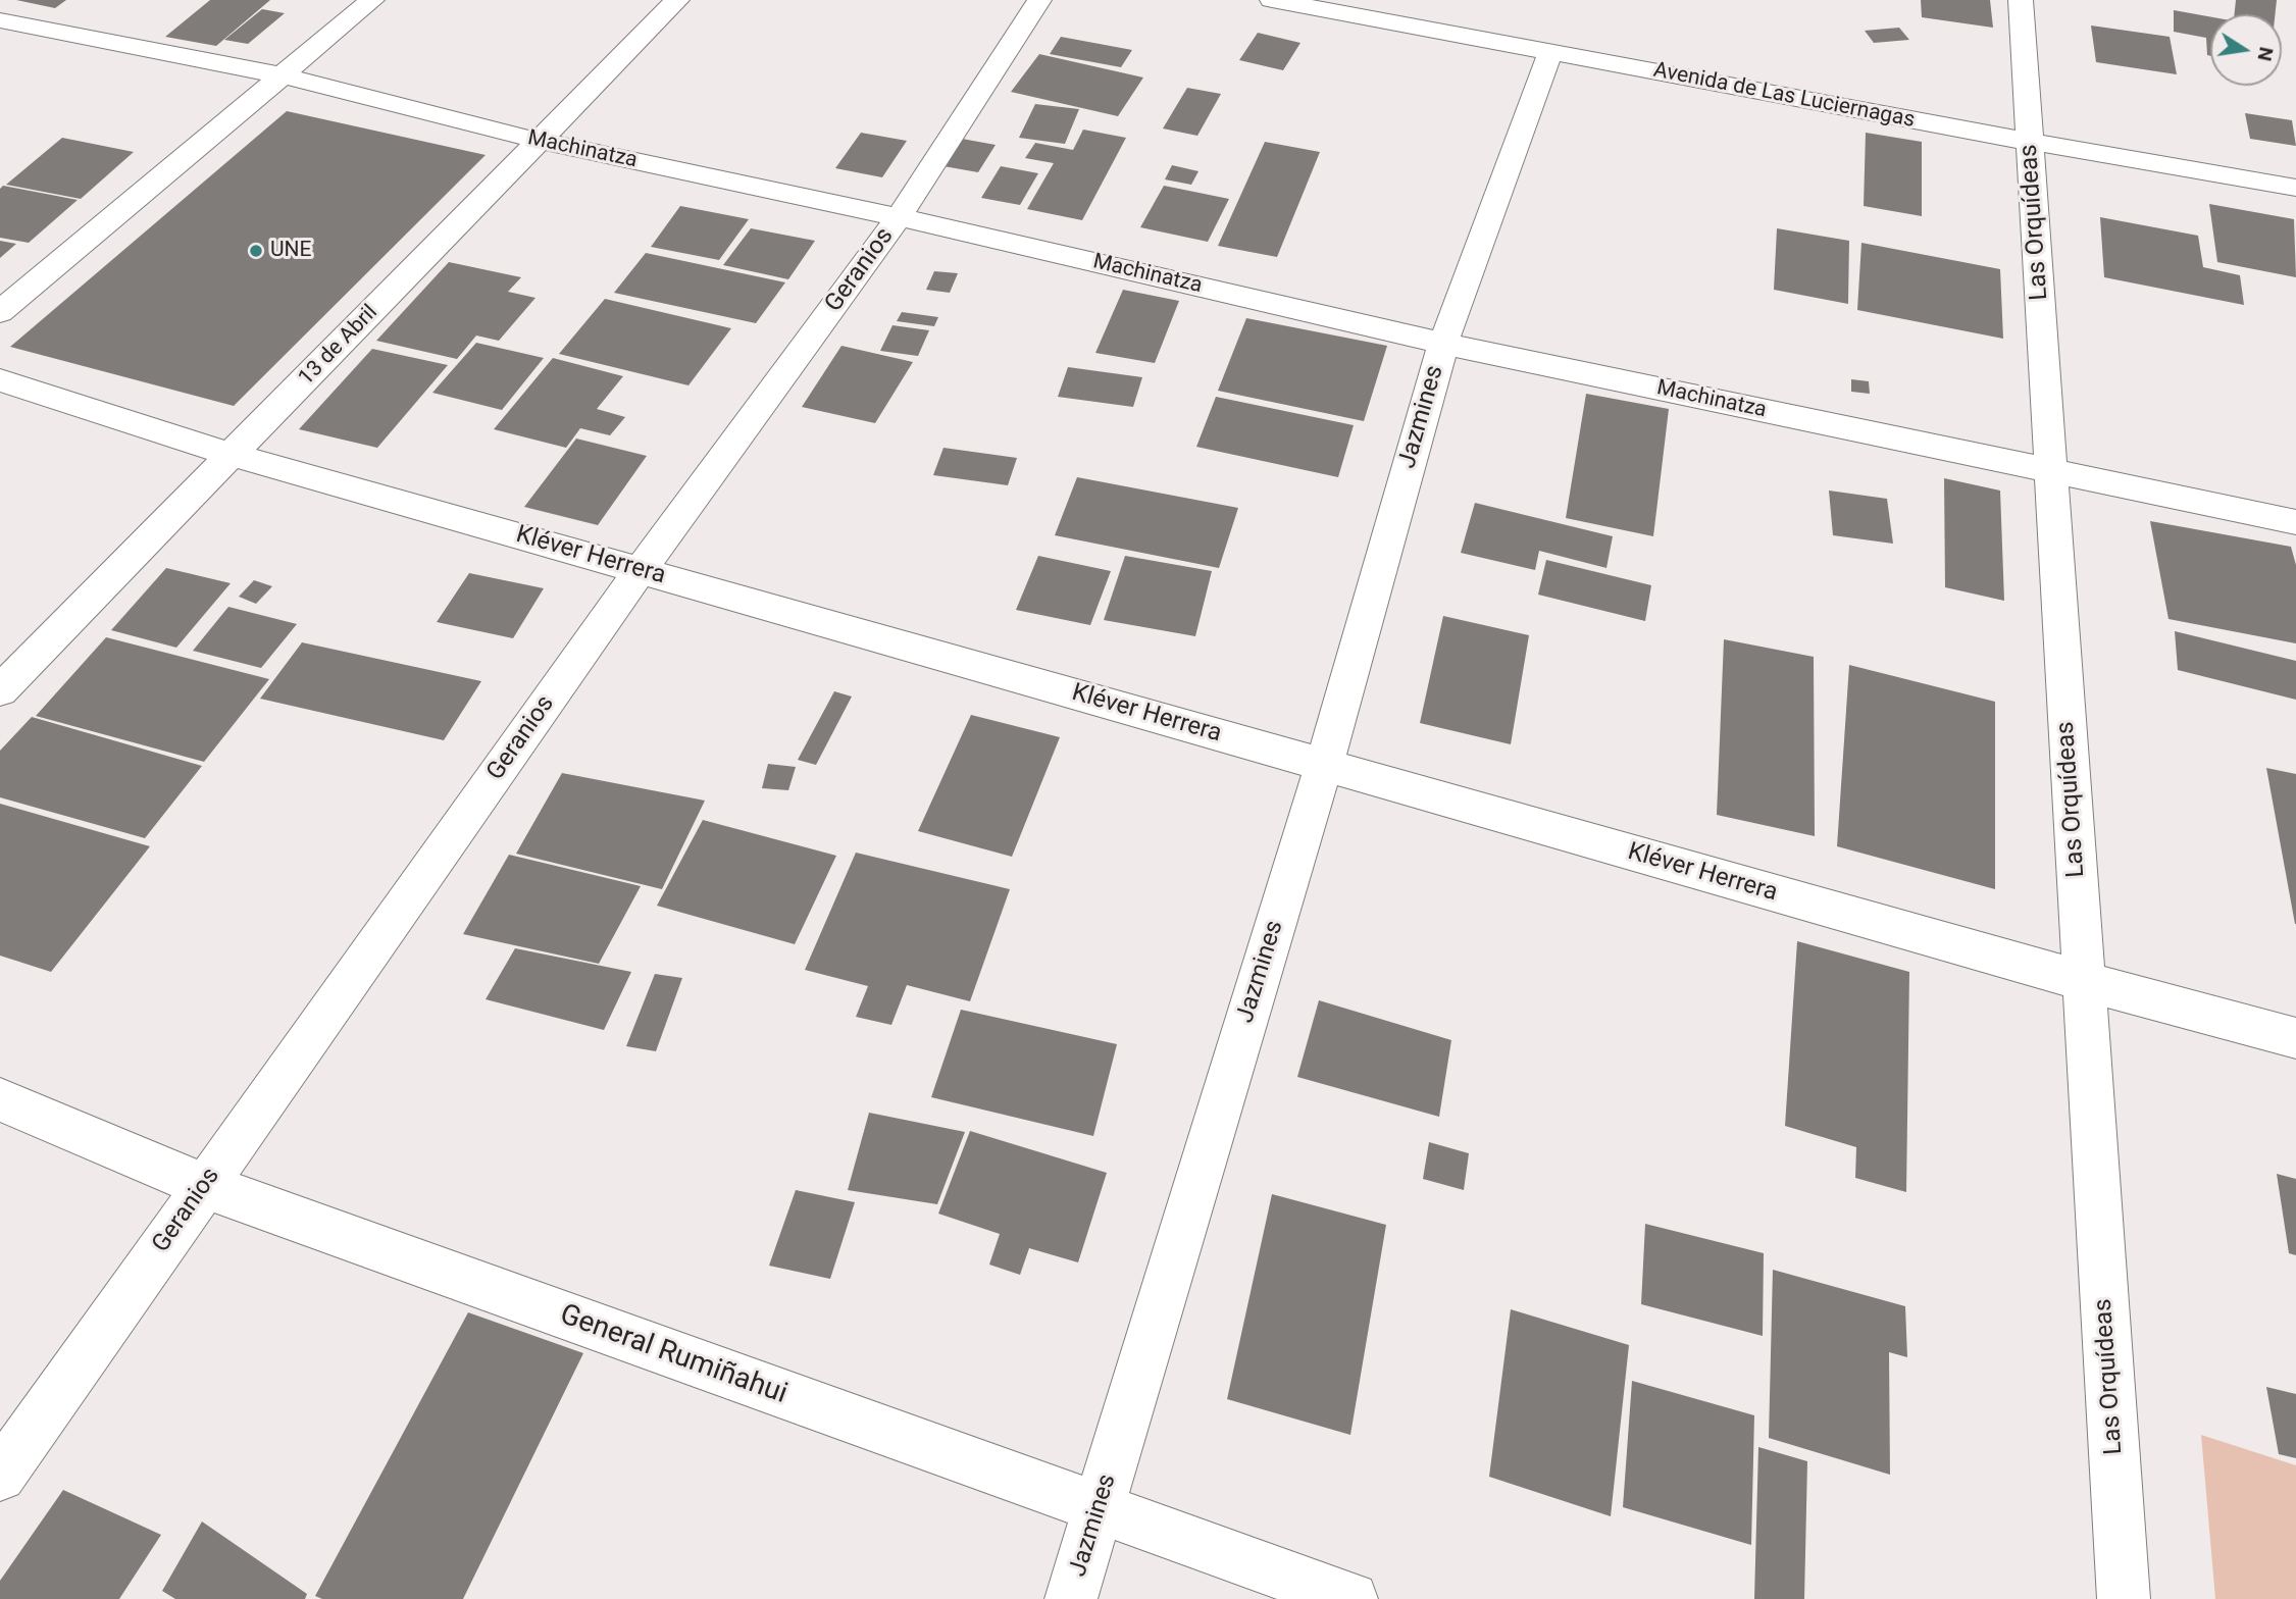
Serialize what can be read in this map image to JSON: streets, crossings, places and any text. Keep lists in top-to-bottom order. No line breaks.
{"streets":{"street":["Avenida de Las Luciernagas","Machinatza","Las Orquídeas","Geranios","13 de Abril","Jazmines","Kléver Herrera","General Rumiñahui"]},"crossings":[["Avenida de Las Luciernagas","Las Orquídeas"],["Avenida de Las Luciernagas","Jazmines"],["Machinatza","Las Orquídeas"],["Machinatza","Geranios"],["Machinatza","13 de Abril"],["Machinatza","Jazmines"],["Las Orquídeas","Kléver Herrera"],["Geranios","Kléver Herrera"],["Geranios","General Rumiñahui"],["13 de Abril","Kléver Herrera"],["Jazmines","Kléver Herrera"],["Jazmines","General Rumiñahui"]],"places":["UNE"],"north":"right"}
